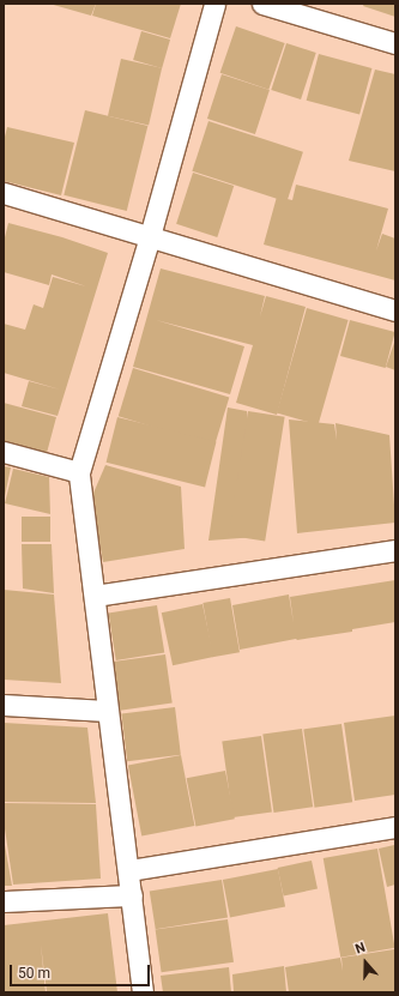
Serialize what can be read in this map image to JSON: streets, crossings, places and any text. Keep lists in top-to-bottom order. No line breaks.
{"scale_bar":"50 m","north":"top"}
